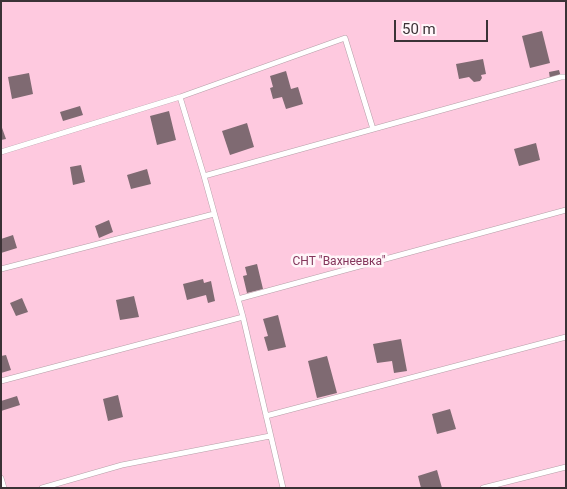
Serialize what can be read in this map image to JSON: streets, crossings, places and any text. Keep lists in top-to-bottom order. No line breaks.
{"parks":["СНТ \"Вахнеевка\""],"scale_bar":"50 m"}
